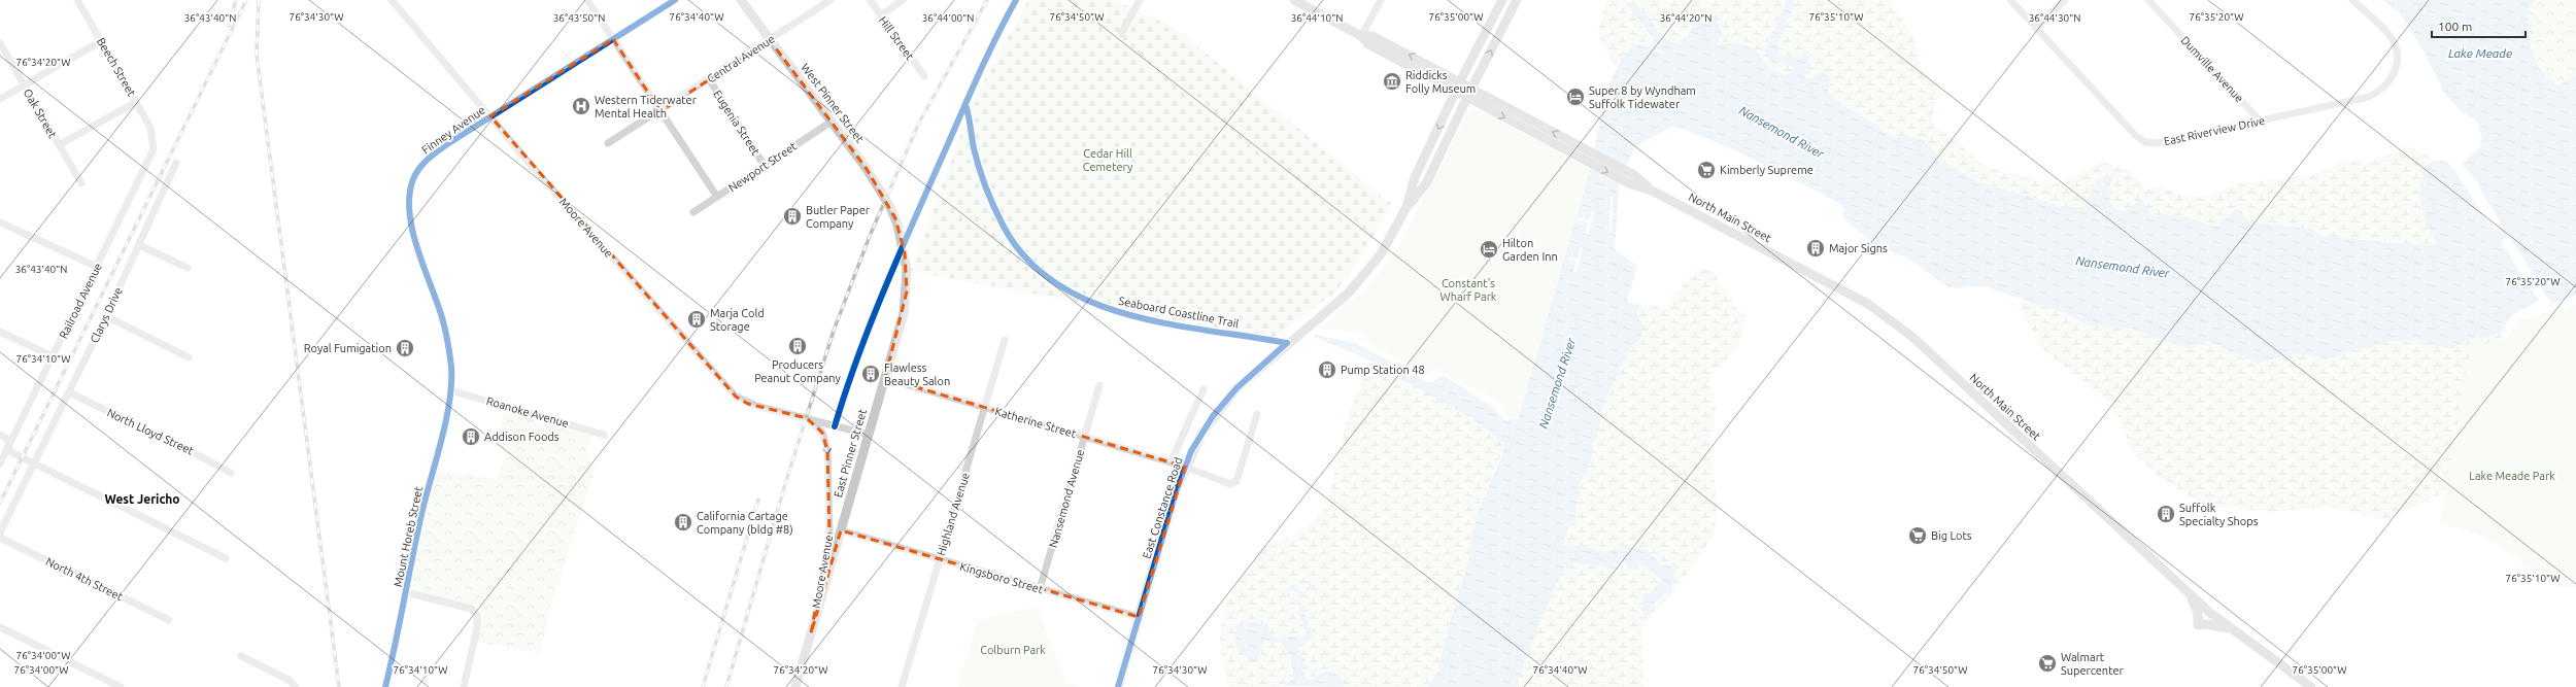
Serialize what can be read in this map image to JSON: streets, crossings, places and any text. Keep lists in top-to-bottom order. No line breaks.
{"streets":{"main road":["West Pinner Street","North Main Street","East Pinner Street","East Constance Road"],"street":["Hill Street","Central Avenue","Beech Street","Dumville Avenue","Oak Street","Eugenia Street","Finney Avenue","East Riverview Drive","Newport Street","Moore Avenue","Railroad Avenue","Clarys Drive","Roanoke Avenue","Katherine Street","North Lloyd Street","Nansemond Avenue","Highland Avenue","Mount Horeb Street","Kingsboro Street","North 4th Street"],"cycle path":["Seaboard Coastline Trail"]},"crossings":[["Central Avenue","West Pinner Street"],["Central Avenue","Eugenia Street"],["Beech Street","Railroad Avenue"],["Dumville Avenue","East Riverview Drive"],["West Pinner Street","Newport Street"],["West Pinner Street","East Pinner Street"],["Eugenia Street","Newport Street"],["Finney Avenue","Moore Avenue"],["Finney Avenue","Roanoke Avenue"],["Finney Avenue","Mount Horeb Street"],["North Main Street","East Constance Road"],["Moore Avenue","East Pinner Street"],["Clarys Drive","North Lloyd Street"],["Roanoke Avenue","Mount Horeb Street"],["Katherine Street","East Pinner Street"],["Katherine Street","Nansemond Avenue"],["Katherine Street","East Constance Road"],["Katherine Street","Highland Avenue"],["East Pinner Street","Kingsboro Street"],["Nansemond Avenue","Kingsboro Street"],["East Constance Road","Kingsboro Street"],["Highland Avenue","Kingsboro Street"]],"districts":["West Jericho"],"water":["Lake Meade","Nansemond River"],"parks":["Cedar Hill Cemetery","Constant's Wharf Park","Lake Meade Park","Colburn Park"],"places":{"museum":["Riddicks Folly Museum"],"hotel":["Super 8 by Wyndham Suffolk Tidewater","Hilton Garden Inn"],"hospital":["Western Tiderwater Mental Health"],"supermarket":["Kimberly Supreme","Big Lots","Walmart Supercenter"],"building":["Butler Paper Company","Major Signs","Marja Cold Storage","Producers Peanut Company","Royal Fumigation","Pump Station 48","Flawless Beauty Salon","Addison Foods","Suffolk Specialty Shops","California Cartage Company (bldg #8)"]},"scale_bar":"100 m","coordinates":["76°34'30\"W","76°34'40\"W","76°34'50\"W","76°35'00\"W","76°35'10\"W","76°35'20\"W","36°43'50\"N","36°44'00\"N","36°44'10\"N","36°44'20\"N","36°44'30\"N","36°43'40\"N","76°34'20\"W","76°34'10\"W","76°34'00\"W"]}
